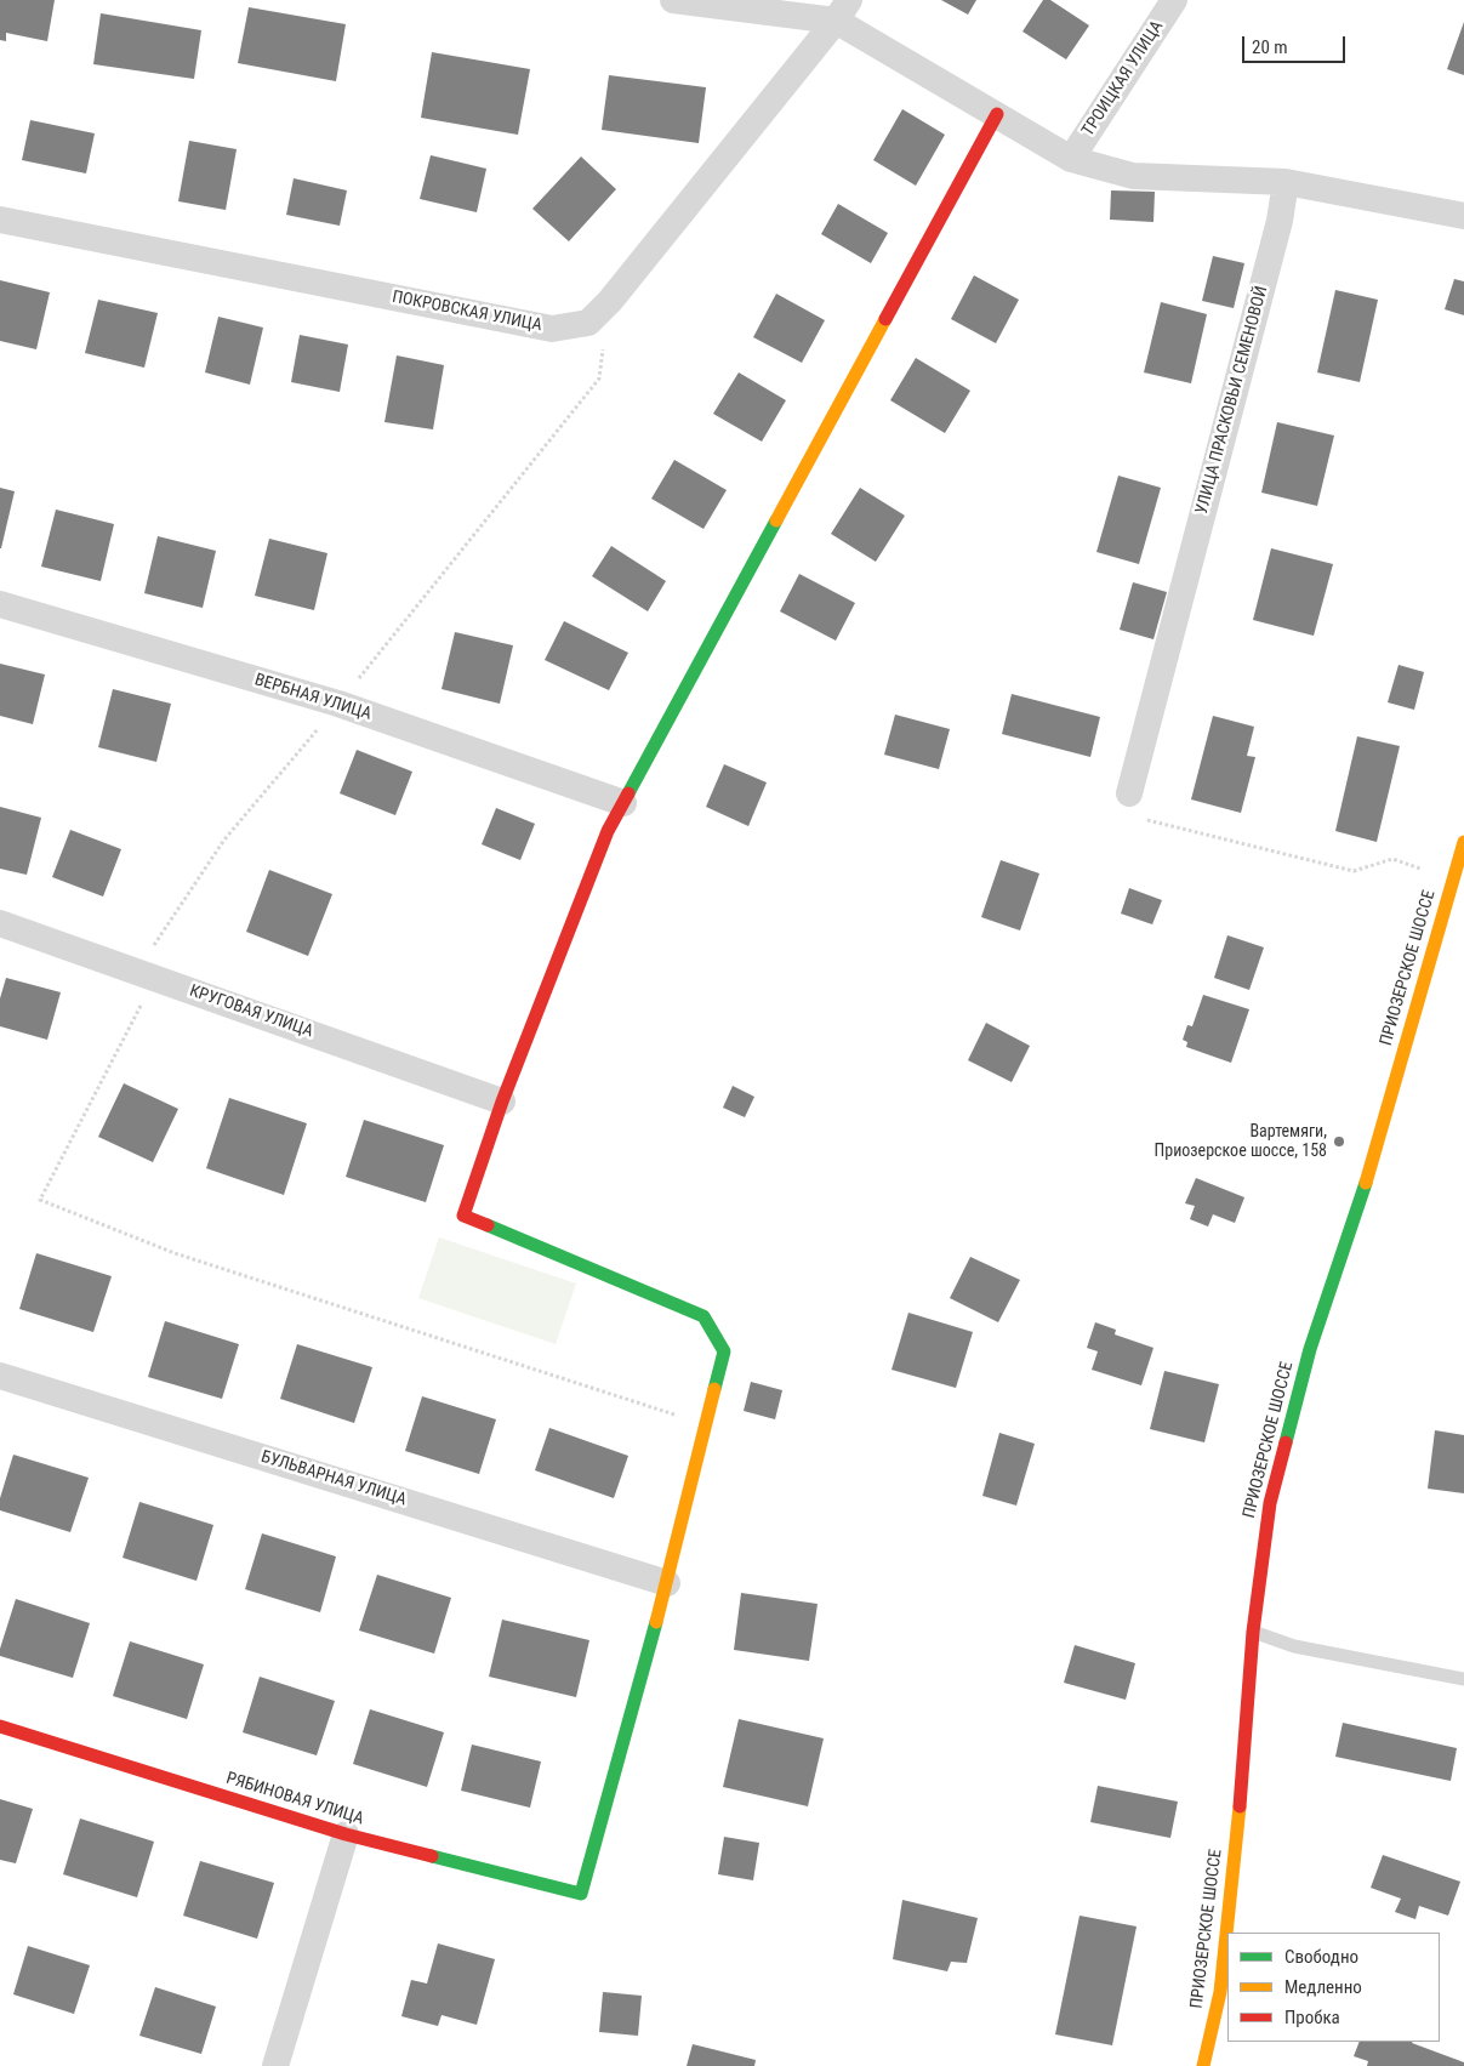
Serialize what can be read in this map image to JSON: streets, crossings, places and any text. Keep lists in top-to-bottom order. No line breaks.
{"streets":{"street":["ТРОИЦКАЯ УЛИЦА","ПОКРОВСКАЯ УЛИЦА","УЛИЦА ПРАСКОВЬИ СЕМЕНОВОЙ","ВЕРБНАЯ УЛИЦА","ПРИОЗЕРСКОЕ ШОССЕ","КРУГОВАЯ УЛИЦА","БУЛЬВАРНАЯ УЛИЦА","РЯБИНОВАЯ УЛИЦА"]},"crossings":[["БУЛЬВАРНАЯ УЛИЦА","РЯБИНОВАЯ УЛИЦА"]],"places":["Вартемяги, Приозерское шоссе, 158"],"legend":["Свободно","Медленно","Пробка"],"scale_bar":"20 m"}
